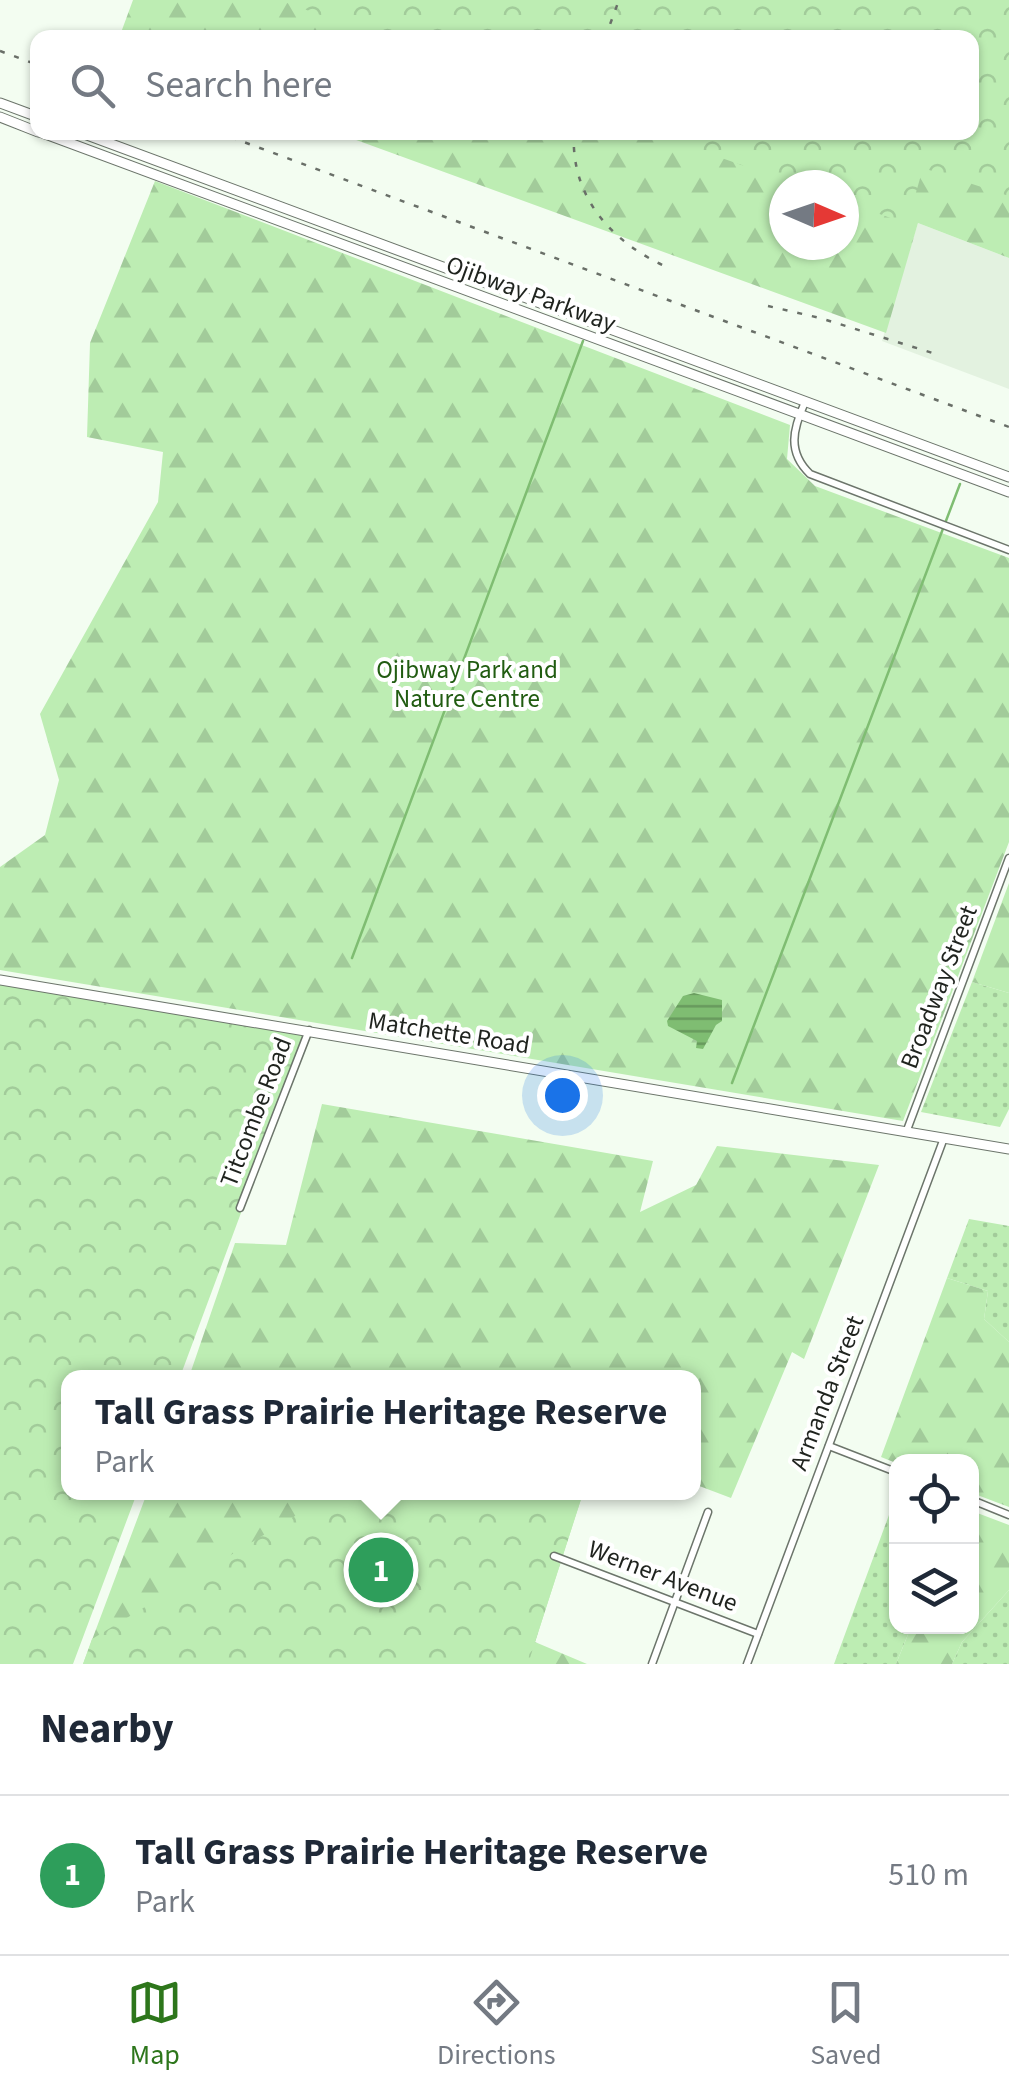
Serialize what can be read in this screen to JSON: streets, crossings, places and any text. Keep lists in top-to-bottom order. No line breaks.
{"streets":{"main road":["Ojibway Parkway","Matchette Road"],"street":["Broadway Street","Titcombe Road","Armanda Street","Werner Avenue"]},"crossings":[["Broadway Street","Matchette Road"],["Matchette Road","Titcombe Road"],["Matchette Road","Armanda Street"],["Armanda Street","Werner Avenue"]],"parks":["Ojibway Park and Nature Centre"],"north":"right","page":{"search":"Search here","popup":["Tall Grass Prairie Heritage Reserve","Park"],"pins":"1","heading":"Nearby","list":[{"mark":"1","name":"Tall Grass Prairie Heritage Reserve","note":"Park","value":"510 m"}],"nav":["Map","Directions","Saved"]}}
